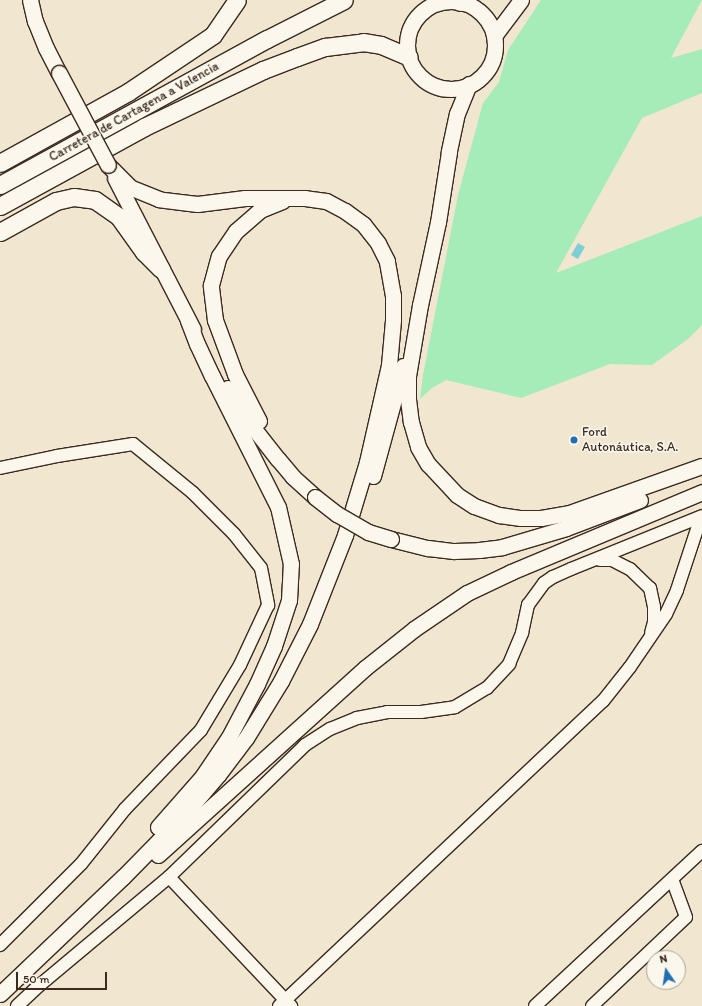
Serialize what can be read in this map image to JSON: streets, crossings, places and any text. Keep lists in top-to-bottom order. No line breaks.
{"streets":{"highway":["Carretera de Cartagena a Valencia"]},"places":["Ford Autonáutica, S.A."],"scale_bar":"50 m","north":"top"}
